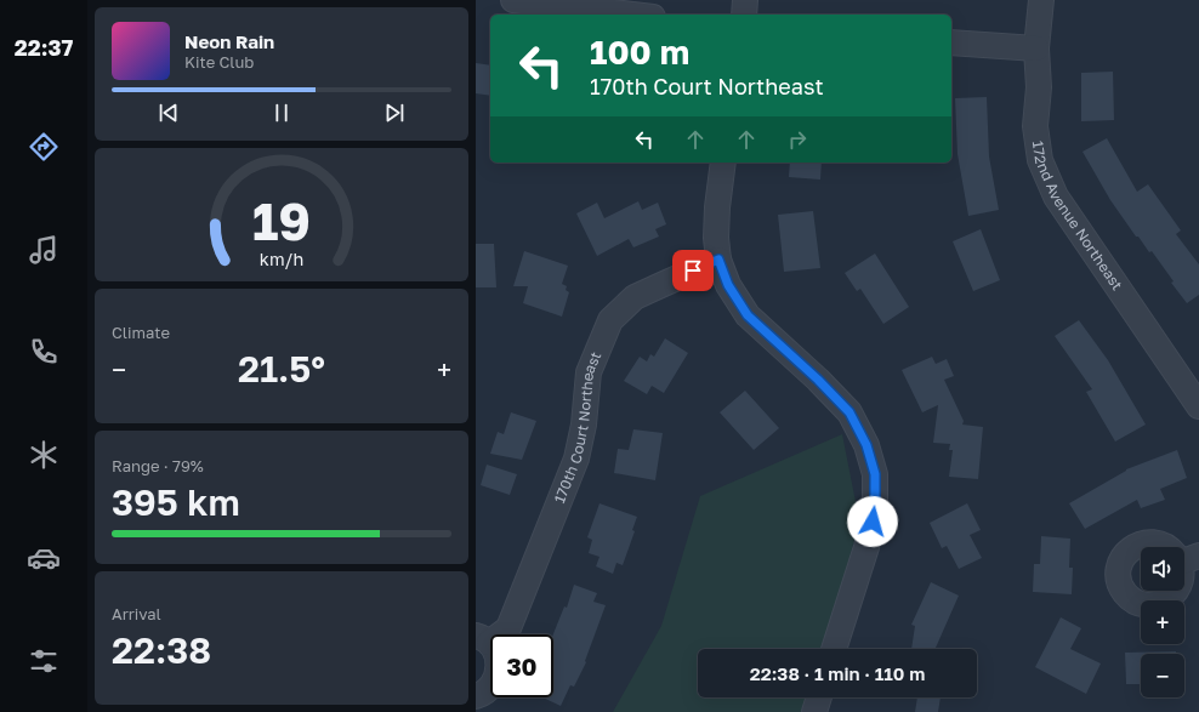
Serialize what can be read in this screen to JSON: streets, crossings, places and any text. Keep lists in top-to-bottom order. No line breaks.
{"streets":{"street":["172nd Avenue Northeast","170th Court Northeast"]},"page":{"tabs":"22:37","turn":["100 m","170th Court Northeast"],"song":["Neon Rain","Kite Club"],"tile":["Climate",["Range · 79%","395 km"],["Arrival","22:38"]],"heat":["−","21.5°","+"],"map_buttons":["+","−"],"limit":"30","trip":"22:38 · 1 min · 110 m","gauge":["19","km/h"]}}
